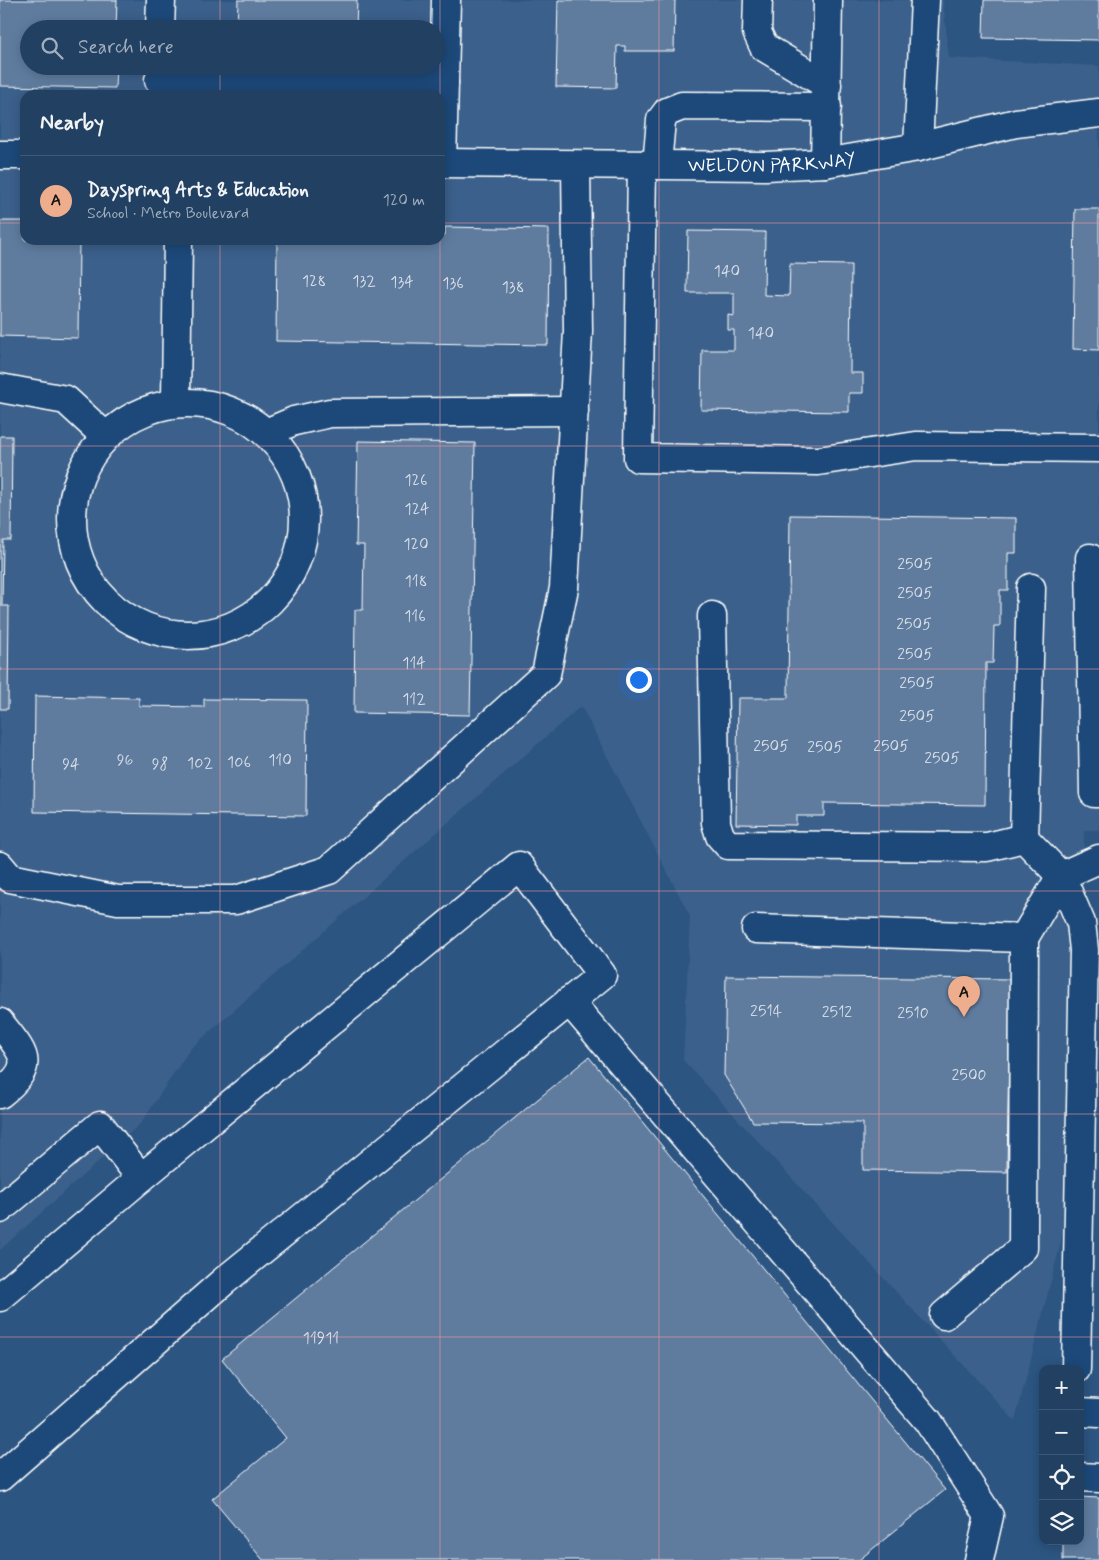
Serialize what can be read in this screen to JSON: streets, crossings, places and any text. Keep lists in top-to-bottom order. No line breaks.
{"streets":{"street":["WELDON PARKWAY"]},"house_numbers":["140","128","132","134","136","138","140","126","124","120","2505","118","2505","116","2505","2505","114","2505","112","2505","2505","2505","2505","2505","96","110","106","102","94","98","2514","2512","2510","2500","11911"],"page":{"search":"Search here","heading":"Nearby","list":[{"mark":"A","name":"Dayspring Arts & Education","note":"School · Metro Boulevard","value":"120 m"}],"pins":"A","map_buttons":["+","−"]}}
